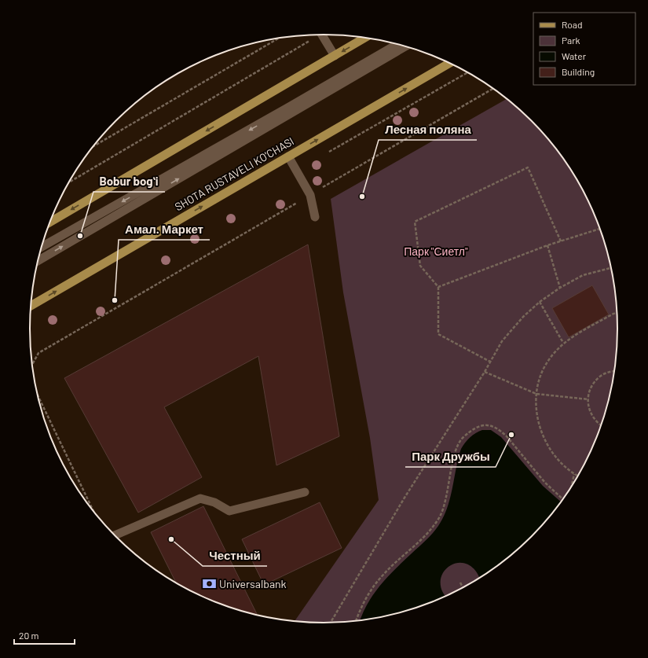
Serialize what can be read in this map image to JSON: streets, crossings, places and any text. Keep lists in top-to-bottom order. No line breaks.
{"streets":{"main road":["SHOTA RUSTAVELI KO'CHASI"]},"parks":["Парк \"Сиетл\""],"places":{"other":["Лесная поляна","Bobur bogʻi","Амал. Маркет","Парк Дружбы","Честный"],"bank":["Universalbank"]},"legend":["Road","Park","Water","Building"],"scale_bar":"20 m"}
